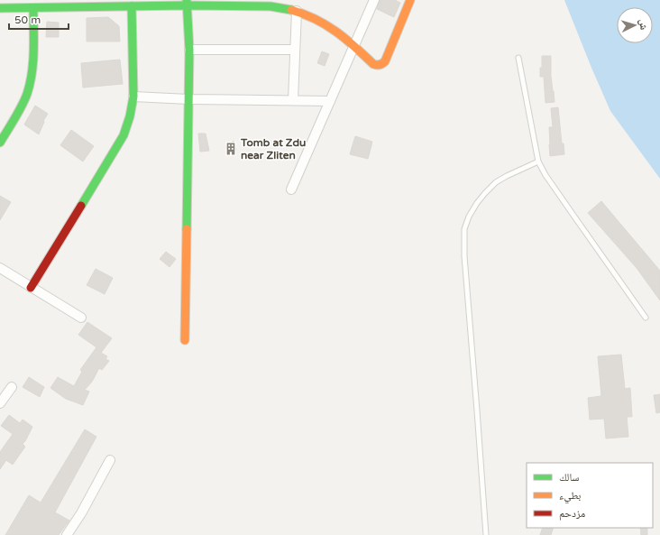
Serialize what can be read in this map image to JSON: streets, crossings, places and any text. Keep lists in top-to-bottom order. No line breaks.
{"places":{"building":["Tomb at Zdu near Zliten"]},"legend":["سالك","بطيء","مزدحم"],"scale_bar":"50 m","north":"right"}
